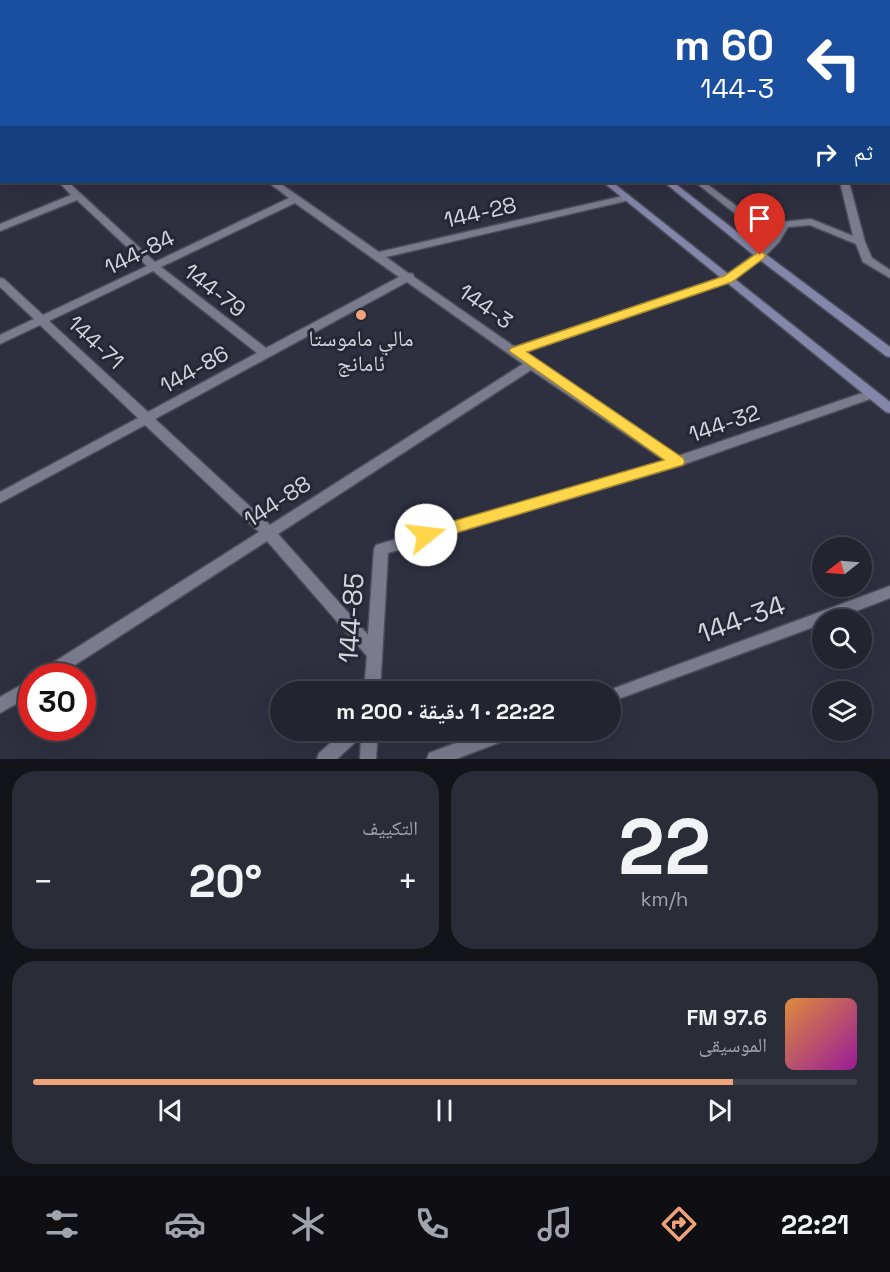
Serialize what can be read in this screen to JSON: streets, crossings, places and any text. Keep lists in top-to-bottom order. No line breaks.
{"streets":{"street":["144-28","144-84","144-79","144-3","144-71","144-86","144-32","144-88","144-85","144-34"]},"crossings":[["144-28","144-3"],["144-84","144-79"],["144-84","144-3"],["144-84","144-71"],["144-79","144-86"],["144-3","144-86"],["144-3","144-32"],["144-3","144-88"],["144-71","144-86"],["144-71","144-88"],["144-71","144-85"],["144-32","144-85"]],"places":["مالي ماموستا ئامانج"],"north":"left","page":{"turn":["60 m","144-3"],"then":"ثم","limit":"30","trip":"22:22 · 1 دقيقة · 200 m","tile":[["22","km/h"],"التكييف"],"heat":["−","20°","+"],"song":["97.6 FM","الموسيقى"],"tabs":"22:21"}}
